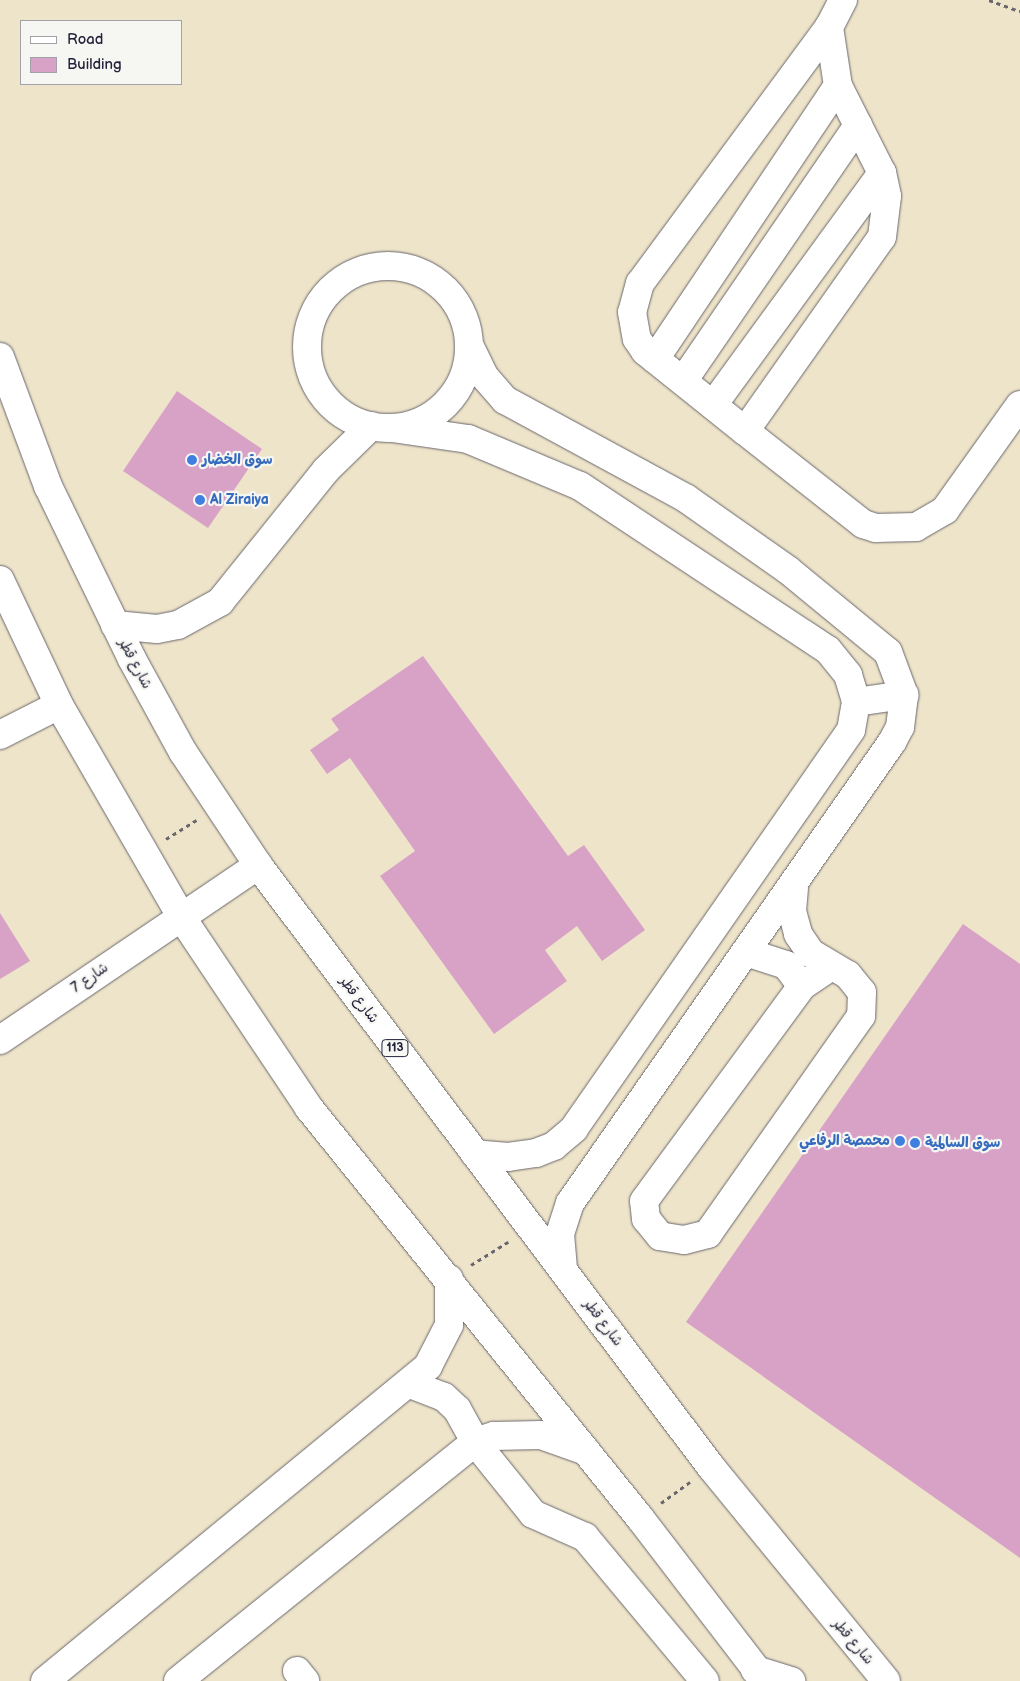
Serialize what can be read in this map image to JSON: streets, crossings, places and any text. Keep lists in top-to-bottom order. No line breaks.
{"streets":{"main road":["شارع قطر","شارع 7","113"]},"crossings":[["شارع قطر","شارع 7"]],"places":["سوق الخضار","Al Ziraiya","محمصة الرفاعي","سوق السالمية"],"legend":["Road","Building"]}
